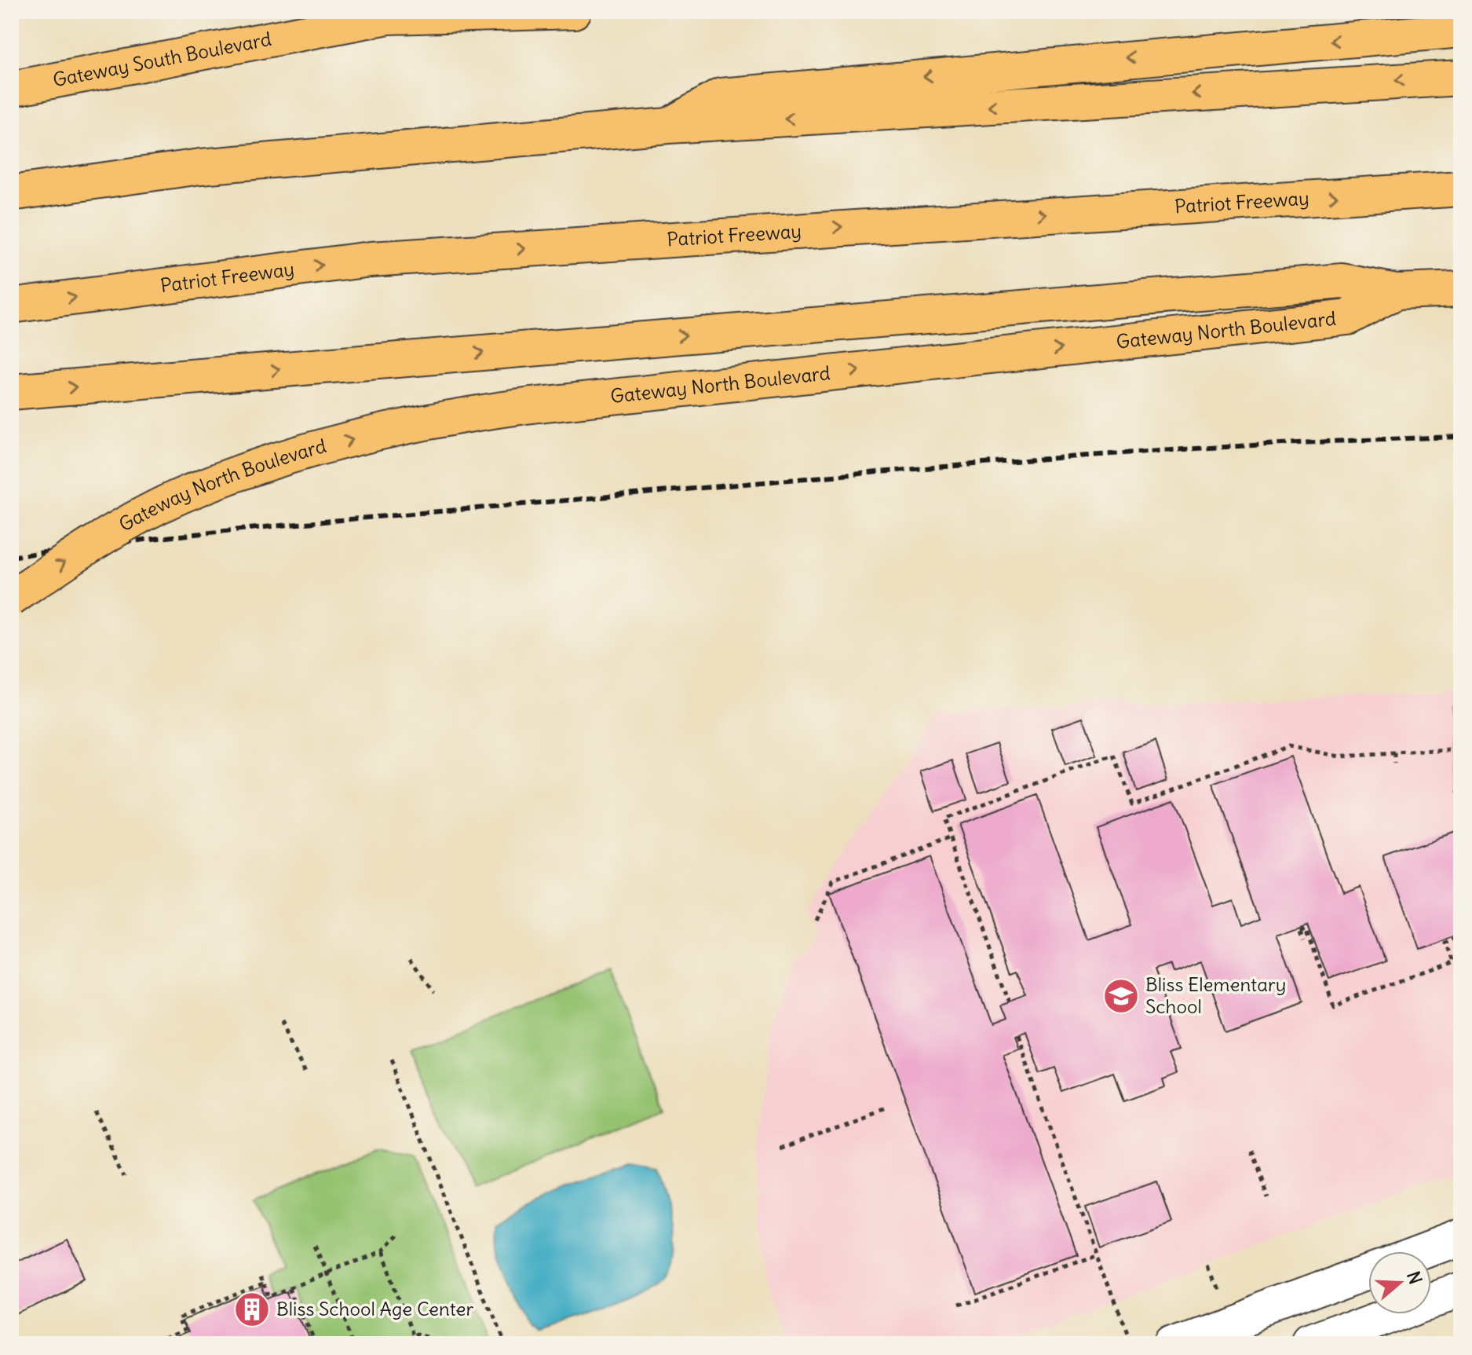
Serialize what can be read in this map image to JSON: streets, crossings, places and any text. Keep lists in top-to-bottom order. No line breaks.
{"streets":{"main road":["Gateway South Boulevard","Patriot Freeway","Gateway North Boulevard"]},"places":{"school or university":["Bliss Elementary School"],"building":["Bliss School Age Center"]},"north":"right"}
